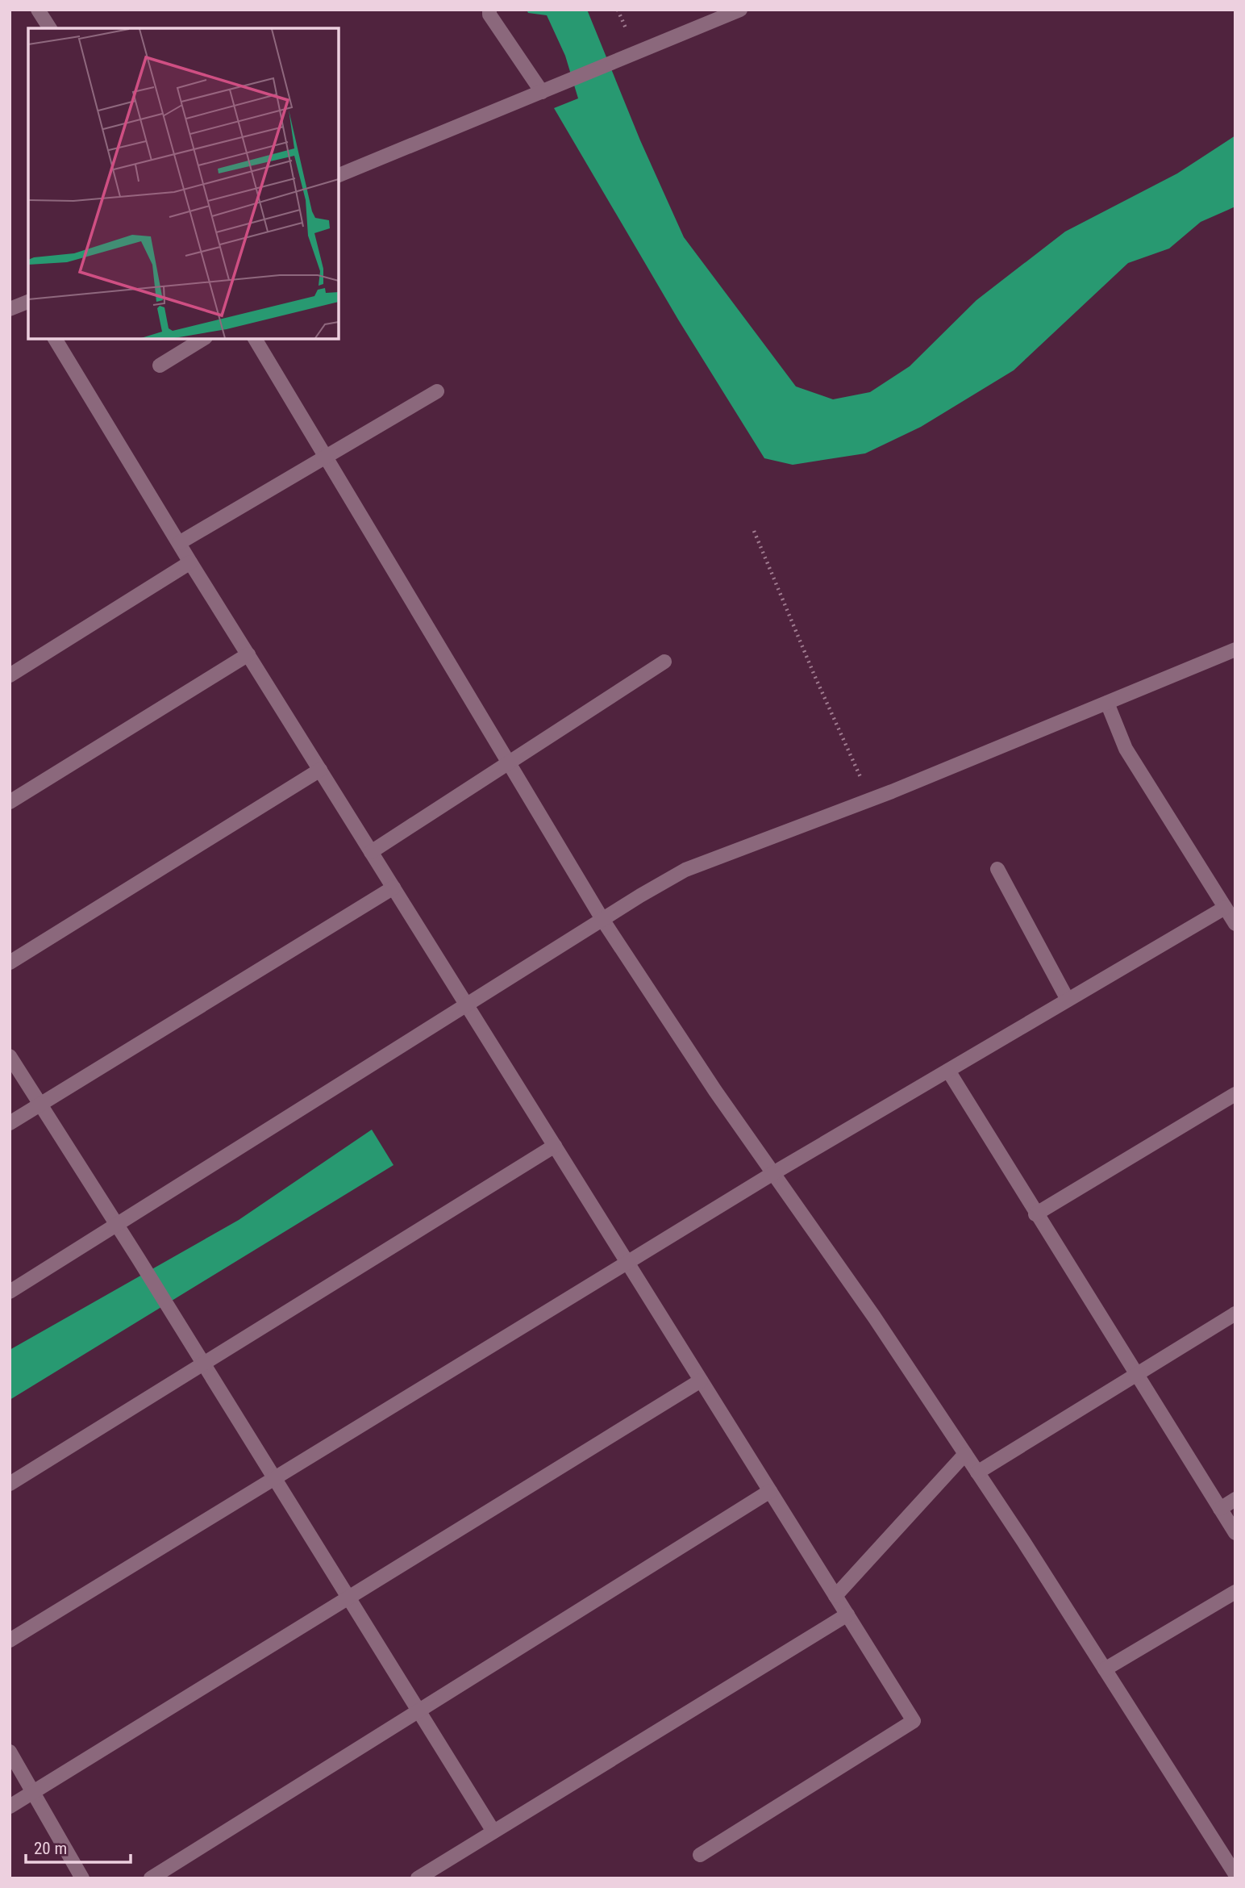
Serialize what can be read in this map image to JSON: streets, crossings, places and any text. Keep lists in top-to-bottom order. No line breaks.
{"scale_bar":"20 m"}
